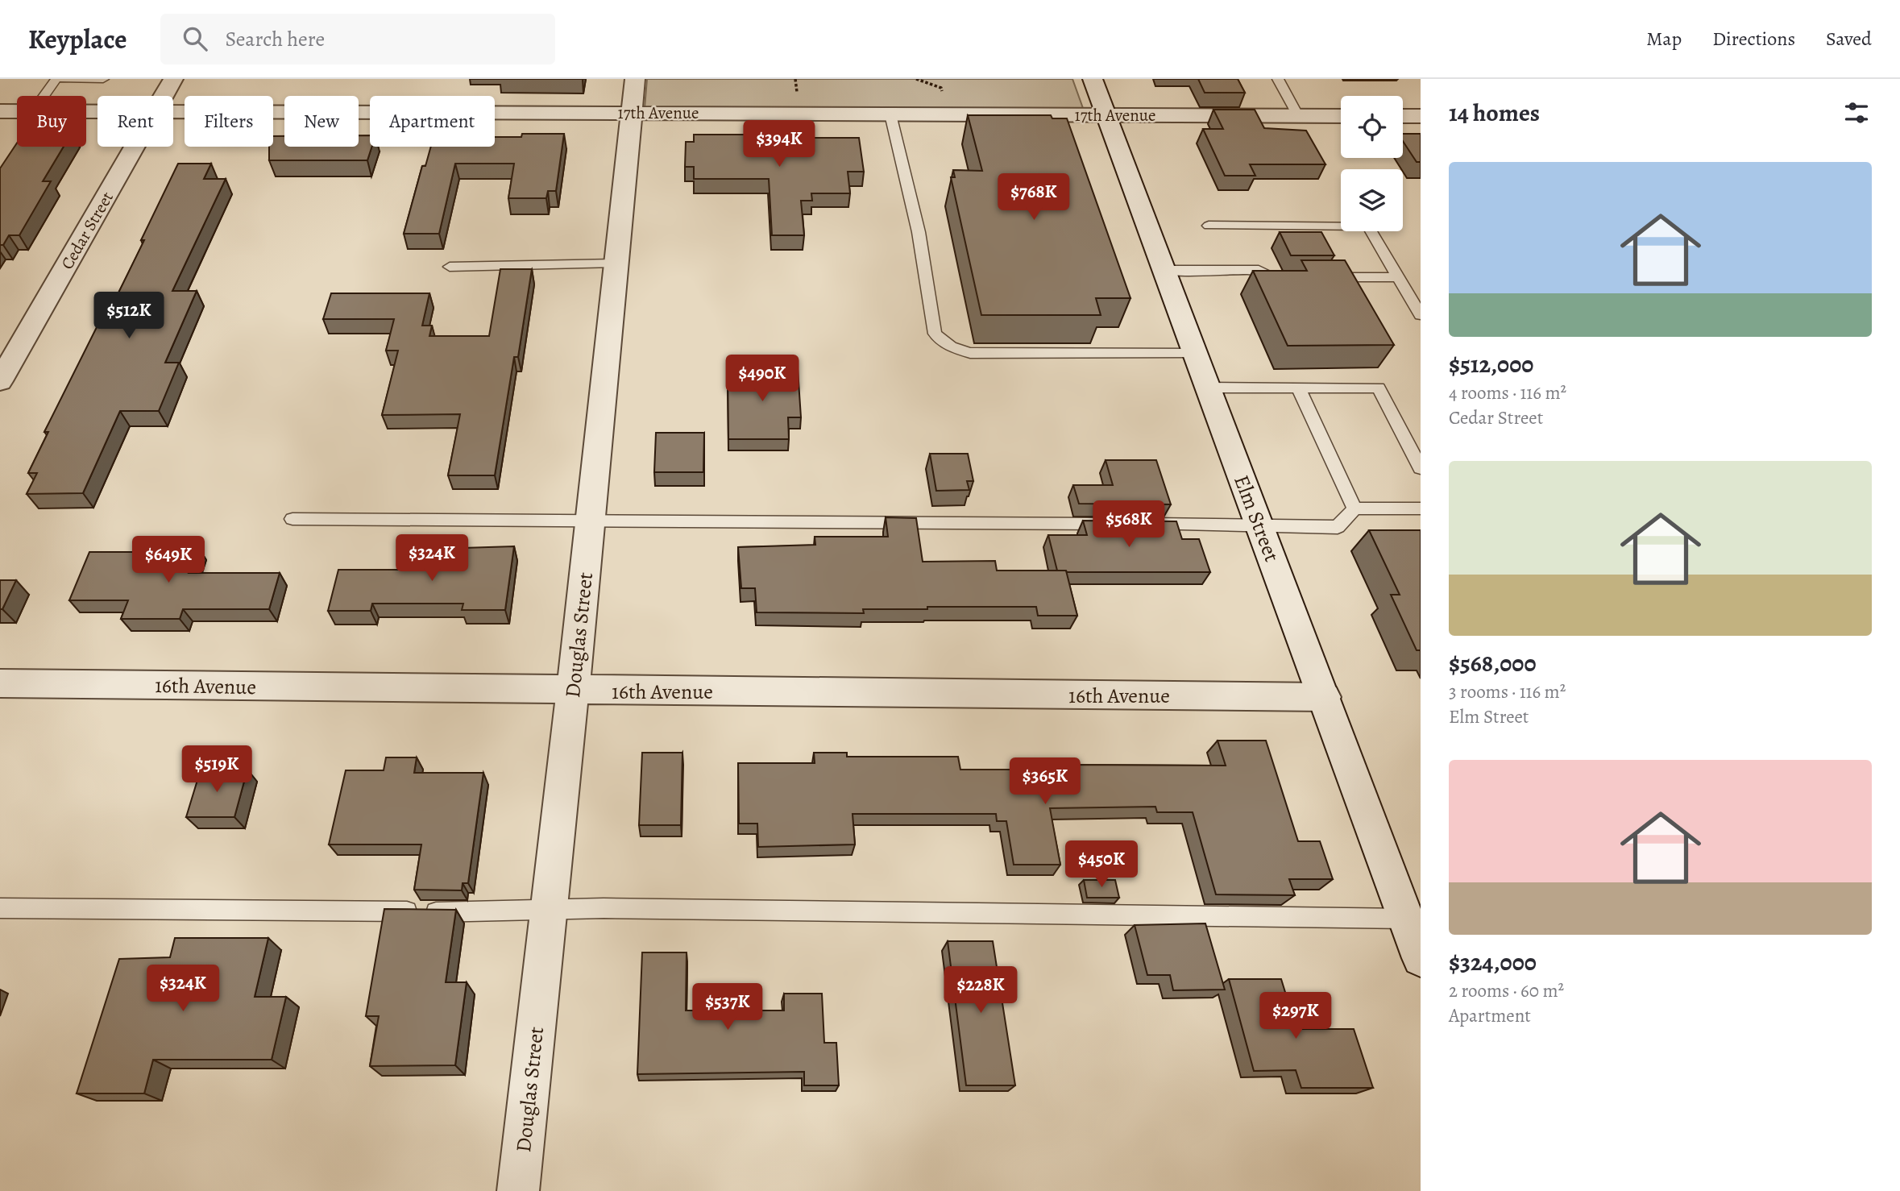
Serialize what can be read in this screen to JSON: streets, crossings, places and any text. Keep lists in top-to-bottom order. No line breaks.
{"streets":{"street":["17th Avenue","Cedar Street","Elm Street","Douglas Street","16th Avenue"]},"crossings":[["17th Avenue","Elm Street"],["17th Avenue","Douglas Street"],["Elm Street","16th Avenue"],["Douglas Street","16th Avenue"]],"page":{"header":"Keyplace","search":"Search here","nav":["Map","Directions","Saved"],"heading":"14 homes","chip":["Buy","Rent","Filters","New","Apartment"],"price":["$394K","$768K","$512K","$490K","$568K","$324K","$649K","$519K","$365K","$450K","$324K","$228K","$537K","$297K"],"list":[{"name":"$512,000","note":"4 rooms · 116 m² · Cedar Street"},{"name":"$568,000","note":"3 rooms · 116 m² · Elm Street"},{"name":"$324,000","note":"2 rooms · 60 m² · Apartment"}]}}
